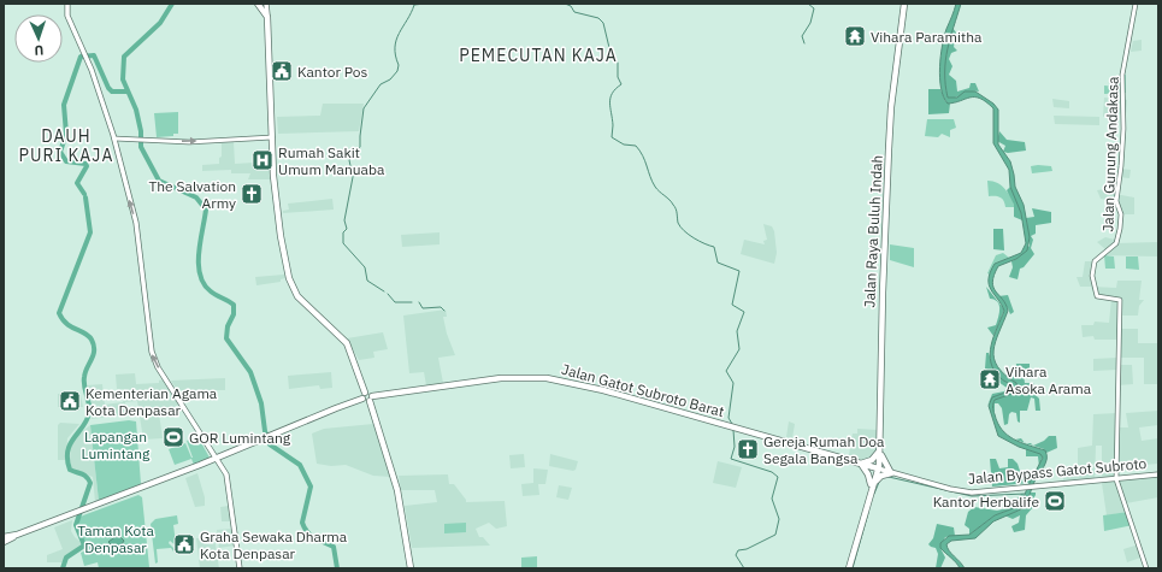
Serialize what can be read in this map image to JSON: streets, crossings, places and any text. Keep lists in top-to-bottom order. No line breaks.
{"streets":{"highway":["Jalan Raya Buluh Indah","Jalan Gatot Subroto Barat"],"main road":["Jalan Bypass Gatot Subroto"],"street":["Jalan Gunung Andakasa"]},"crossings":[["Jalan Gunung Andakasa","Jalan Bypass Gatot Subroto"],["Jalan Raya Buluh Indah","Jalan Gatot Subroto Barat"],["Jalan Raya Buluh Indah","Jalan Bypass Gatot Subroto"],["Jalan Gatot Subroto Barat","Jalan Bypass Gatot Subroto"]],"districts":["PEMECUTAN KAJA","DAUH PURI KAJA"],"parks":["Lapangan Lumintang","Taman Kota Denpasar"],"places":{"temple":["Vihara Paramitha","Vihara Asoka Arama"],"public building":["Kantor Pos","Kementerian Agama Kota Denpasar","Graha Sewaka Dharma Kota Denpasar"],"hospital":["Rumah Sakit Umum Manuaba"],"church":["The Salvation Army","Gereja Rumah Doa Segala Bangsa"],"sports":["GOR Lumintang","Kantor Herbalife"]},"north":"bottom"}
